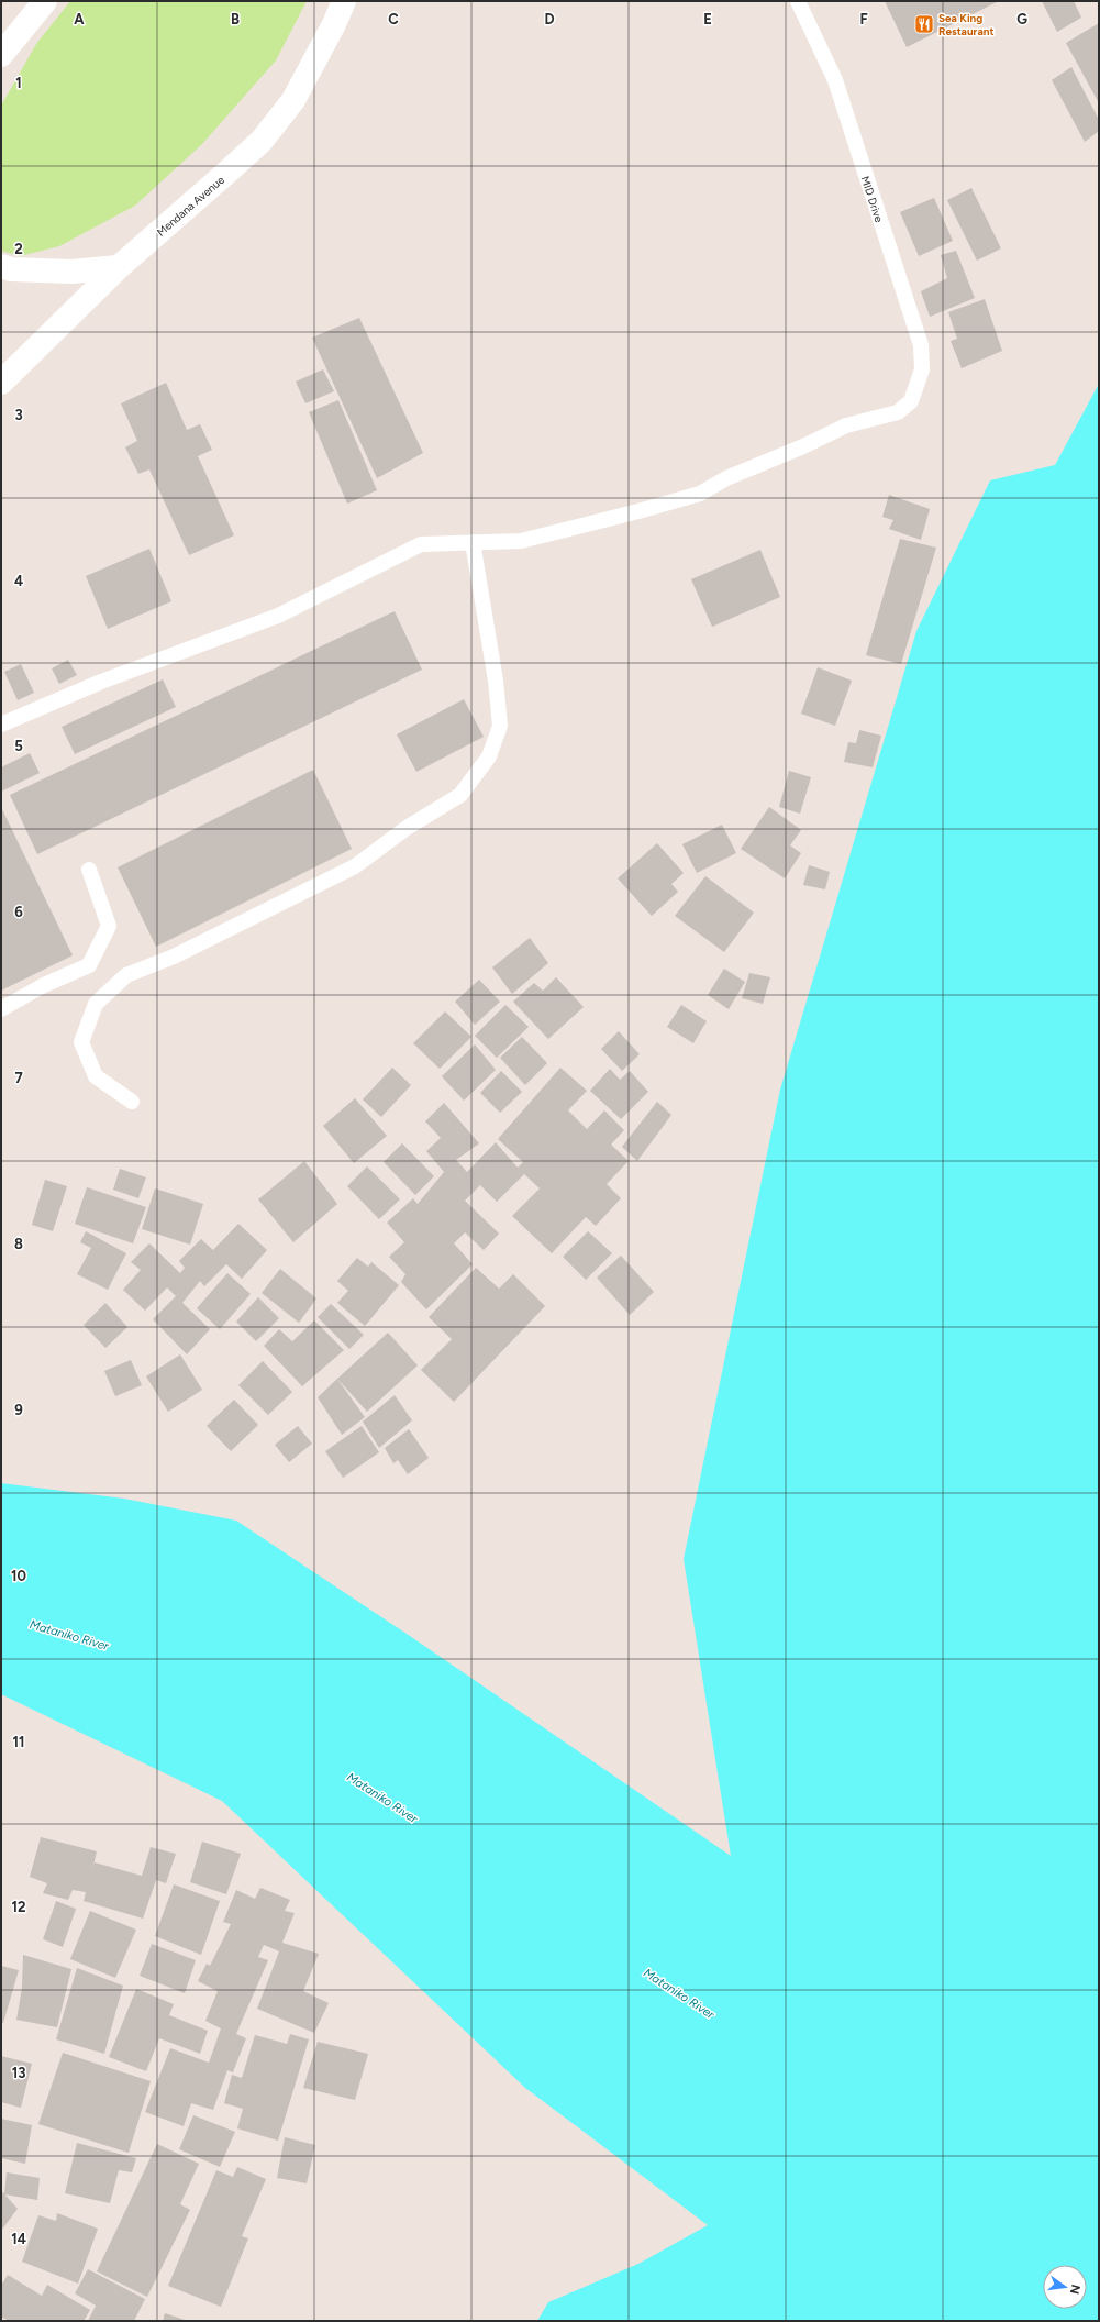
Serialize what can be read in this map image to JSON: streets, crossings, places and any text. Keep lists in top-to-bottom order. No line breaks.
{"streets":{"main road":["Mendana Avenue"],"lane":["MID Drive"]},"water":["Mataniko River"],"places":{"restaurant":["Sea King Restaurant"]},"north":"right","grid":{"columns":["A","B","C","D","E","F","G"],"rows":["1","2","3","4","5","6","7","8","9","10","11","12","13","14"]}}
